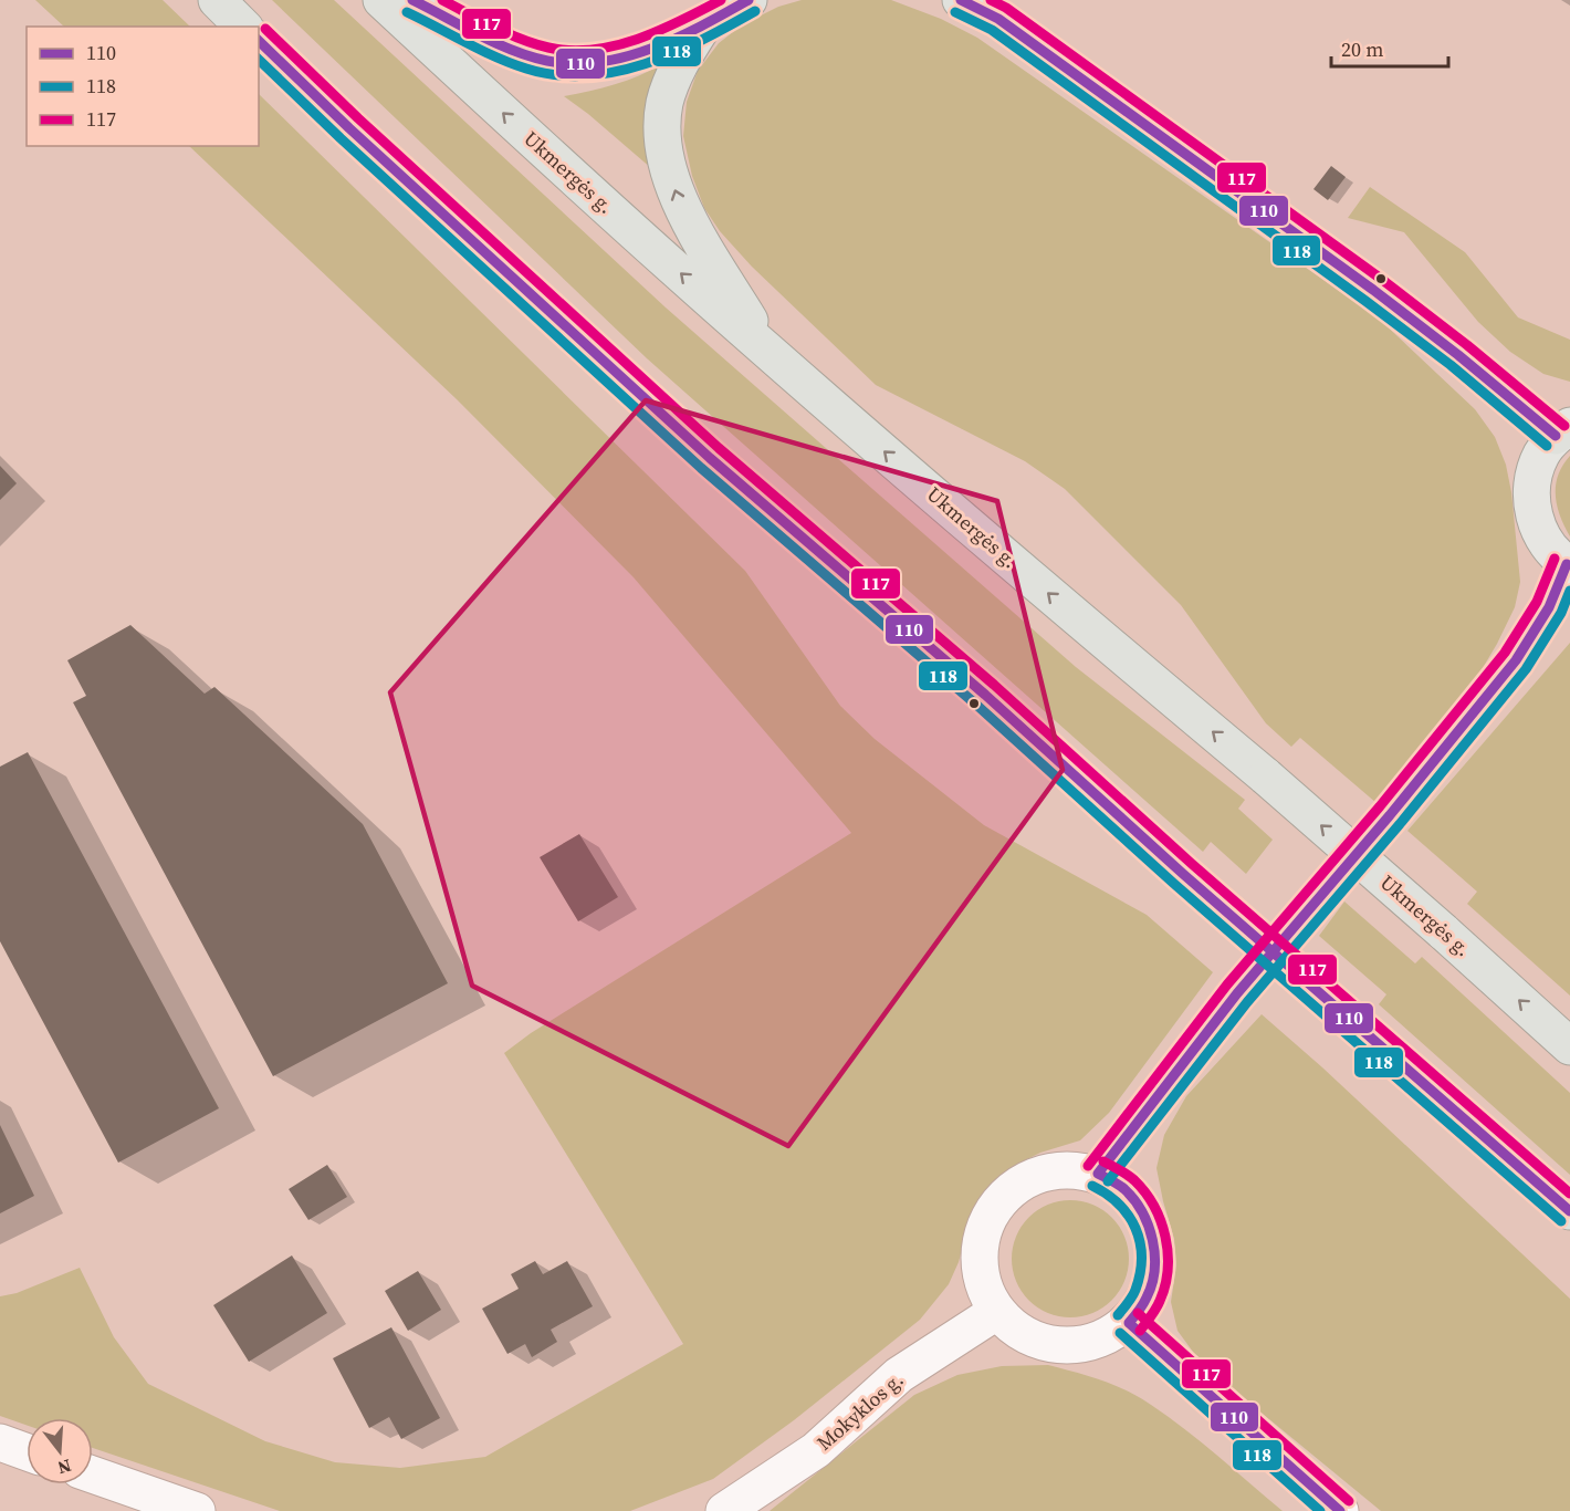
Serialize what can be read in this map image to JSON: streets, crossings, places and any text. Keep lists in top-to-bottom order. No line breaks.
{"streets":{"highway":["Ukmergės g."],"main road":["Mokyklos g."]},"lines":["transit line 110","transit line 117","transit line 118"],"legend":["110","118","117"],"scale_bar":"20 m","north":"bottom"}
